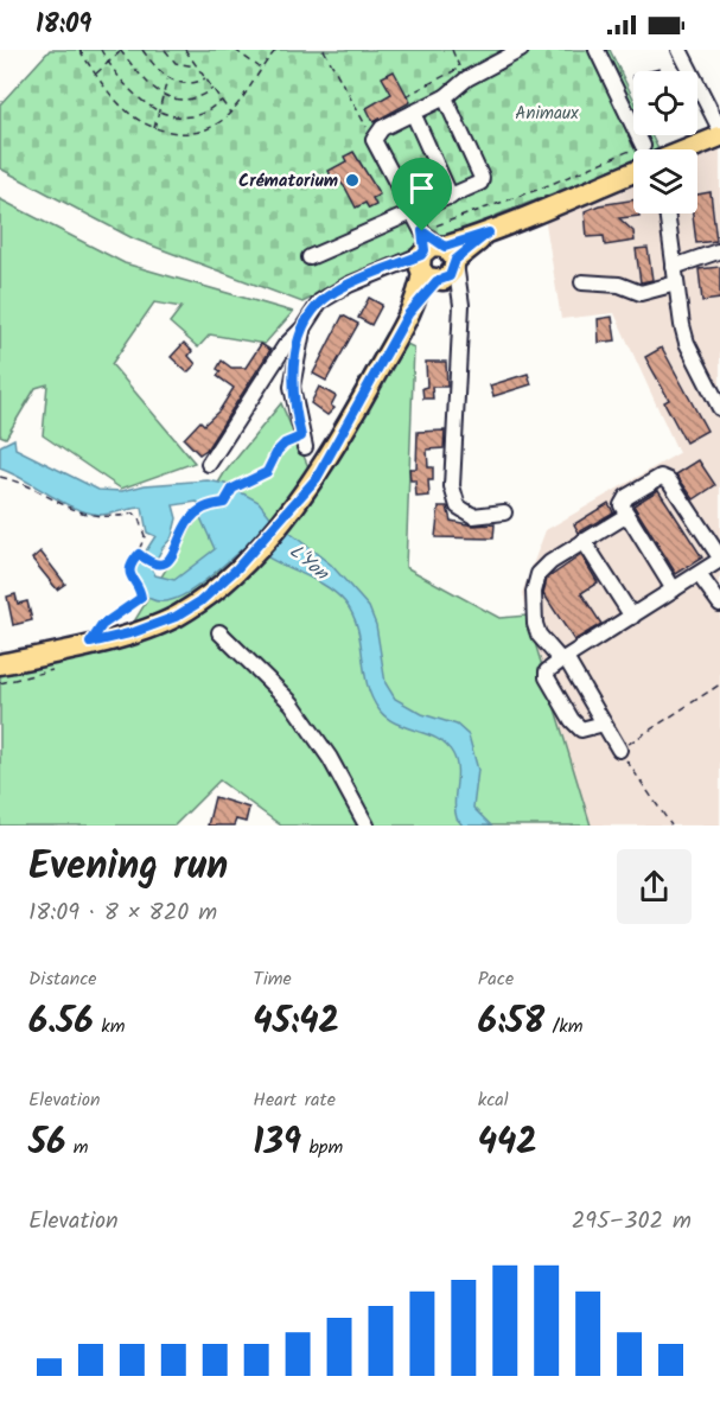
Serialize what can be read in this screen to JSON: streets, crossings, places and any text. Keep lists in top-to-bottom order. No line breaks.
{"water":["L'Yon"],"parks":["Animaux"],"places":["Crématorium"],"page":{"status":"18:09","heading":["Evening run","18:09 · 8 × 820 m"],"stats":[["Distance","6.56 km"],["Time","45:42"],["Pace","6:58 /km"],["Elevation","56 m"],["Heart rate","139 bpm"],["kcal","442"]],"chart":["Elevation","295–302 m"]}}
